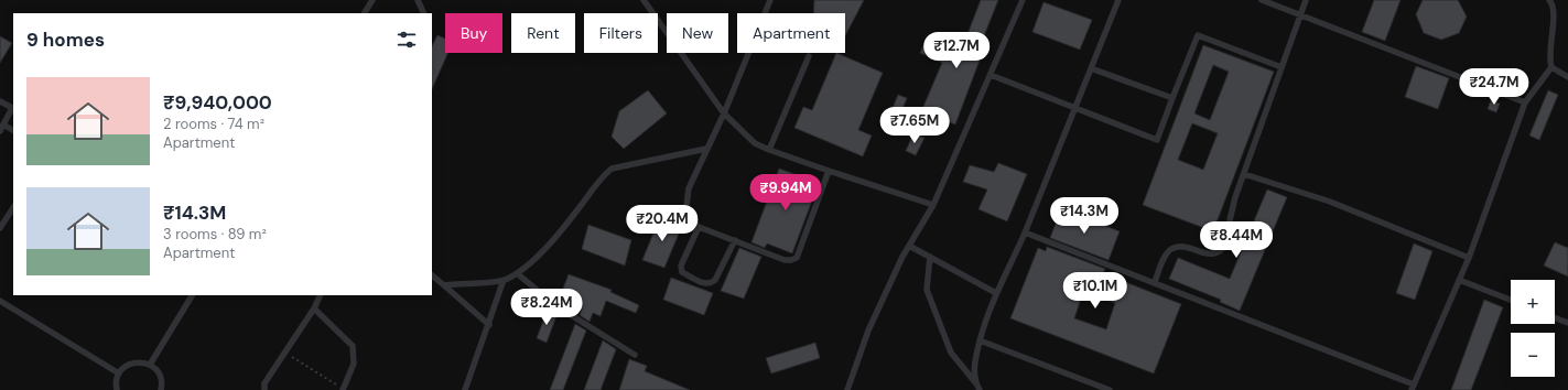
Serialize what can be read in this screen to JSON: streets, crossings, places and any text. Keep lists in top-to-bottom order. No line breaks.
{"page":{"chip":["Buy","Rent","Filters","New","Apartment"],"heading":"9 homes","price":["₹12.7M","₹24.7M","₹7.65M","₹9.94M","₹14.3M","₹20.4M","₹8.44M","₹10.1M","₹8.24M"],"list":[{"name":"₹9,940,000","note":"2 rooms · 74 m² · Apartment"},{"name":"₹14.3M","note":"3 rooms · 89 m² · Apartment"}],"map_buttons":["+","−"]}}
